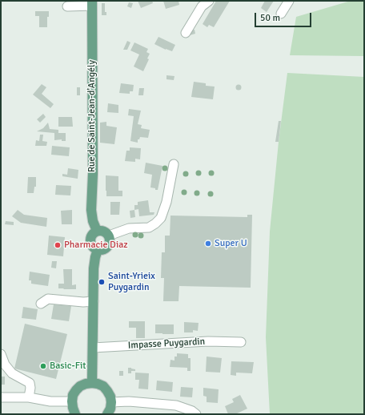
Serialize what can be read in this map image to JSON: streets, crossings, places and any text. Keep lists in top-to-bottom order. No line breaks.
{"streets":{"main road":["Rue de Saint-Jean-d'Angély"],"street":["Impasse Puygardin"]},"places":["Super U","Pharmacie Diaz","Saint-Yrieix Puygardin","Basic-Fit"],"scale_bar":"50 m"}
